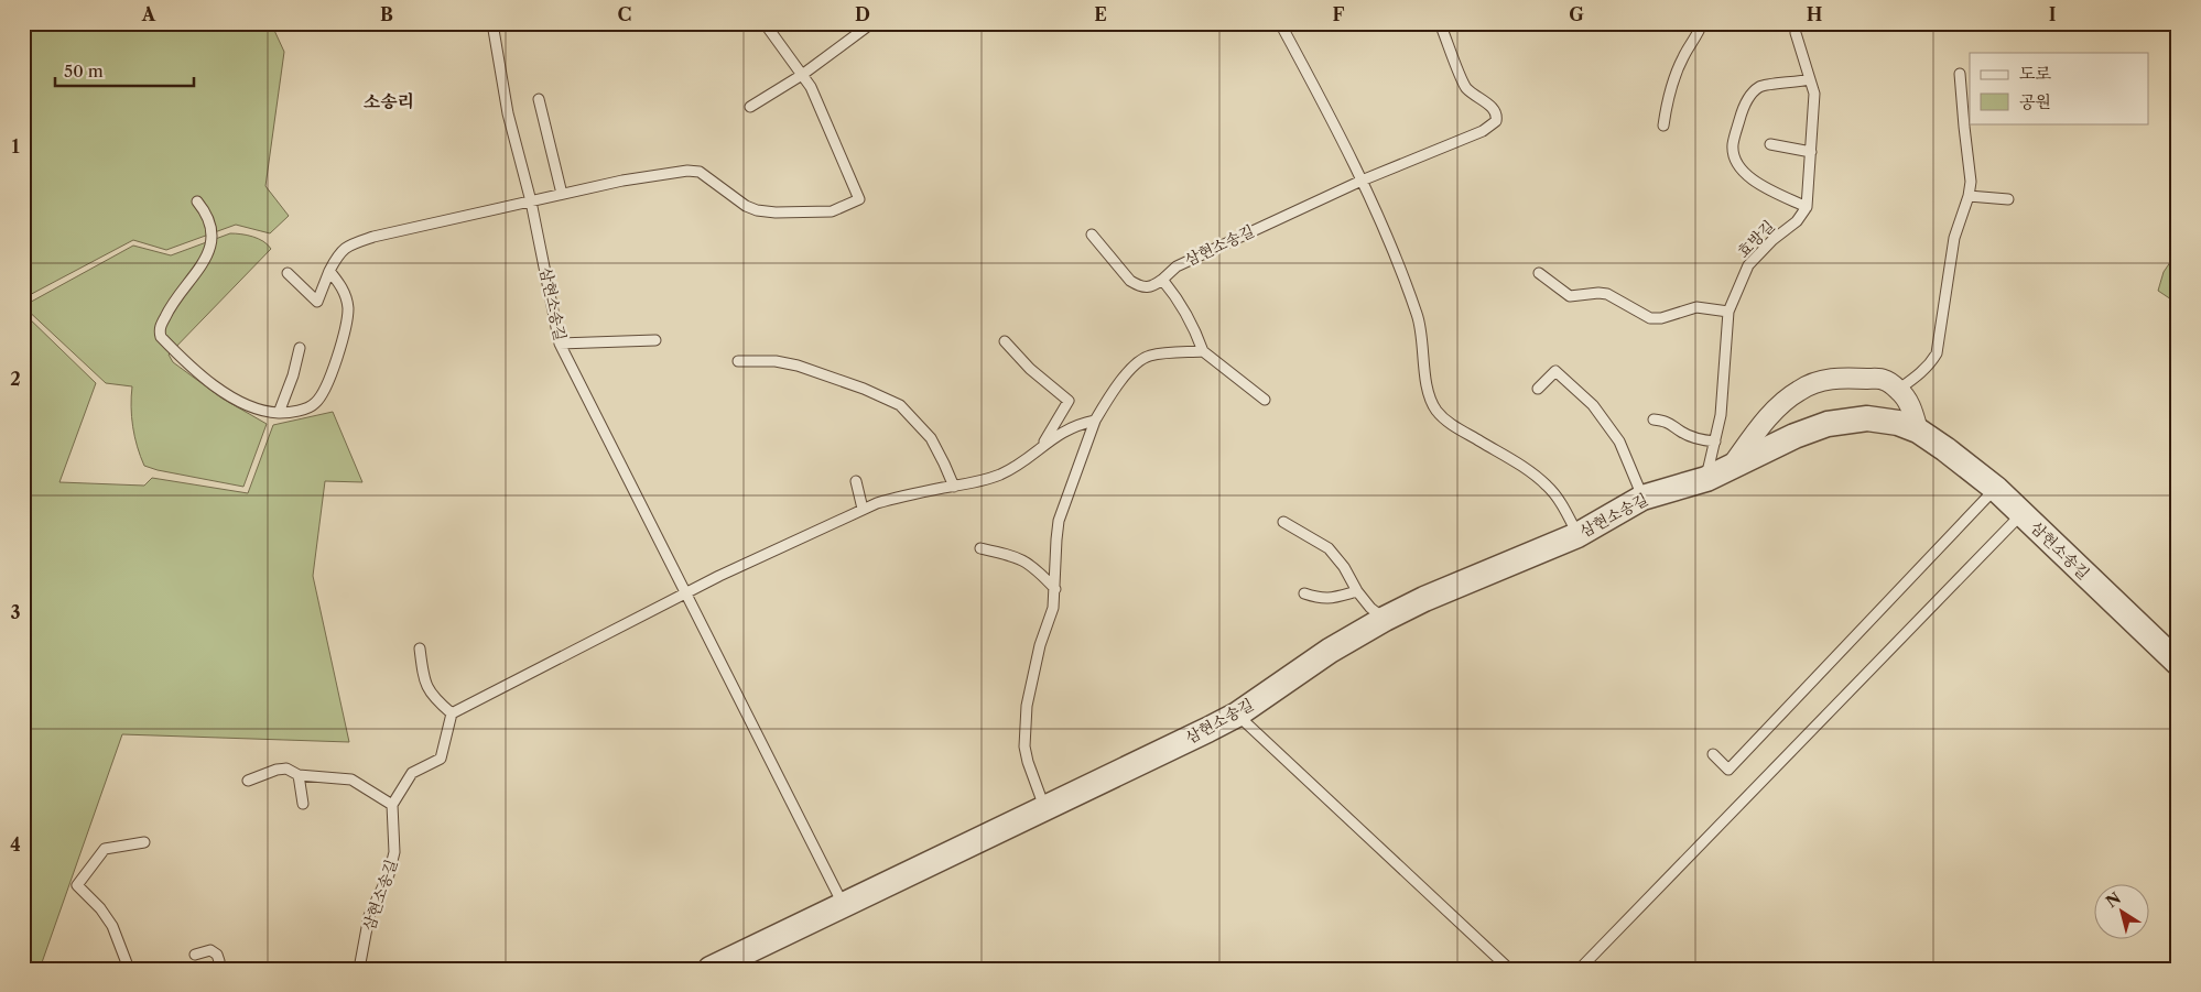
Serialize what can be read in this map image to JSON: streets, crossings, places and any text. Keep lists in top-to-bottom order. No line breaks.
{"streets":{"street":["삼현소송길"],"lane":["효방길"]},"crossings":[["효방길","삼현소송길"]],"districts":["소송리"],"legend":["도로","공원"],"scale_bar":"50 m","north":"top left","grid":{"columns":["A","B","C","D","E","F","G","H","I"],"rows":["1","2","3","4"]}}
